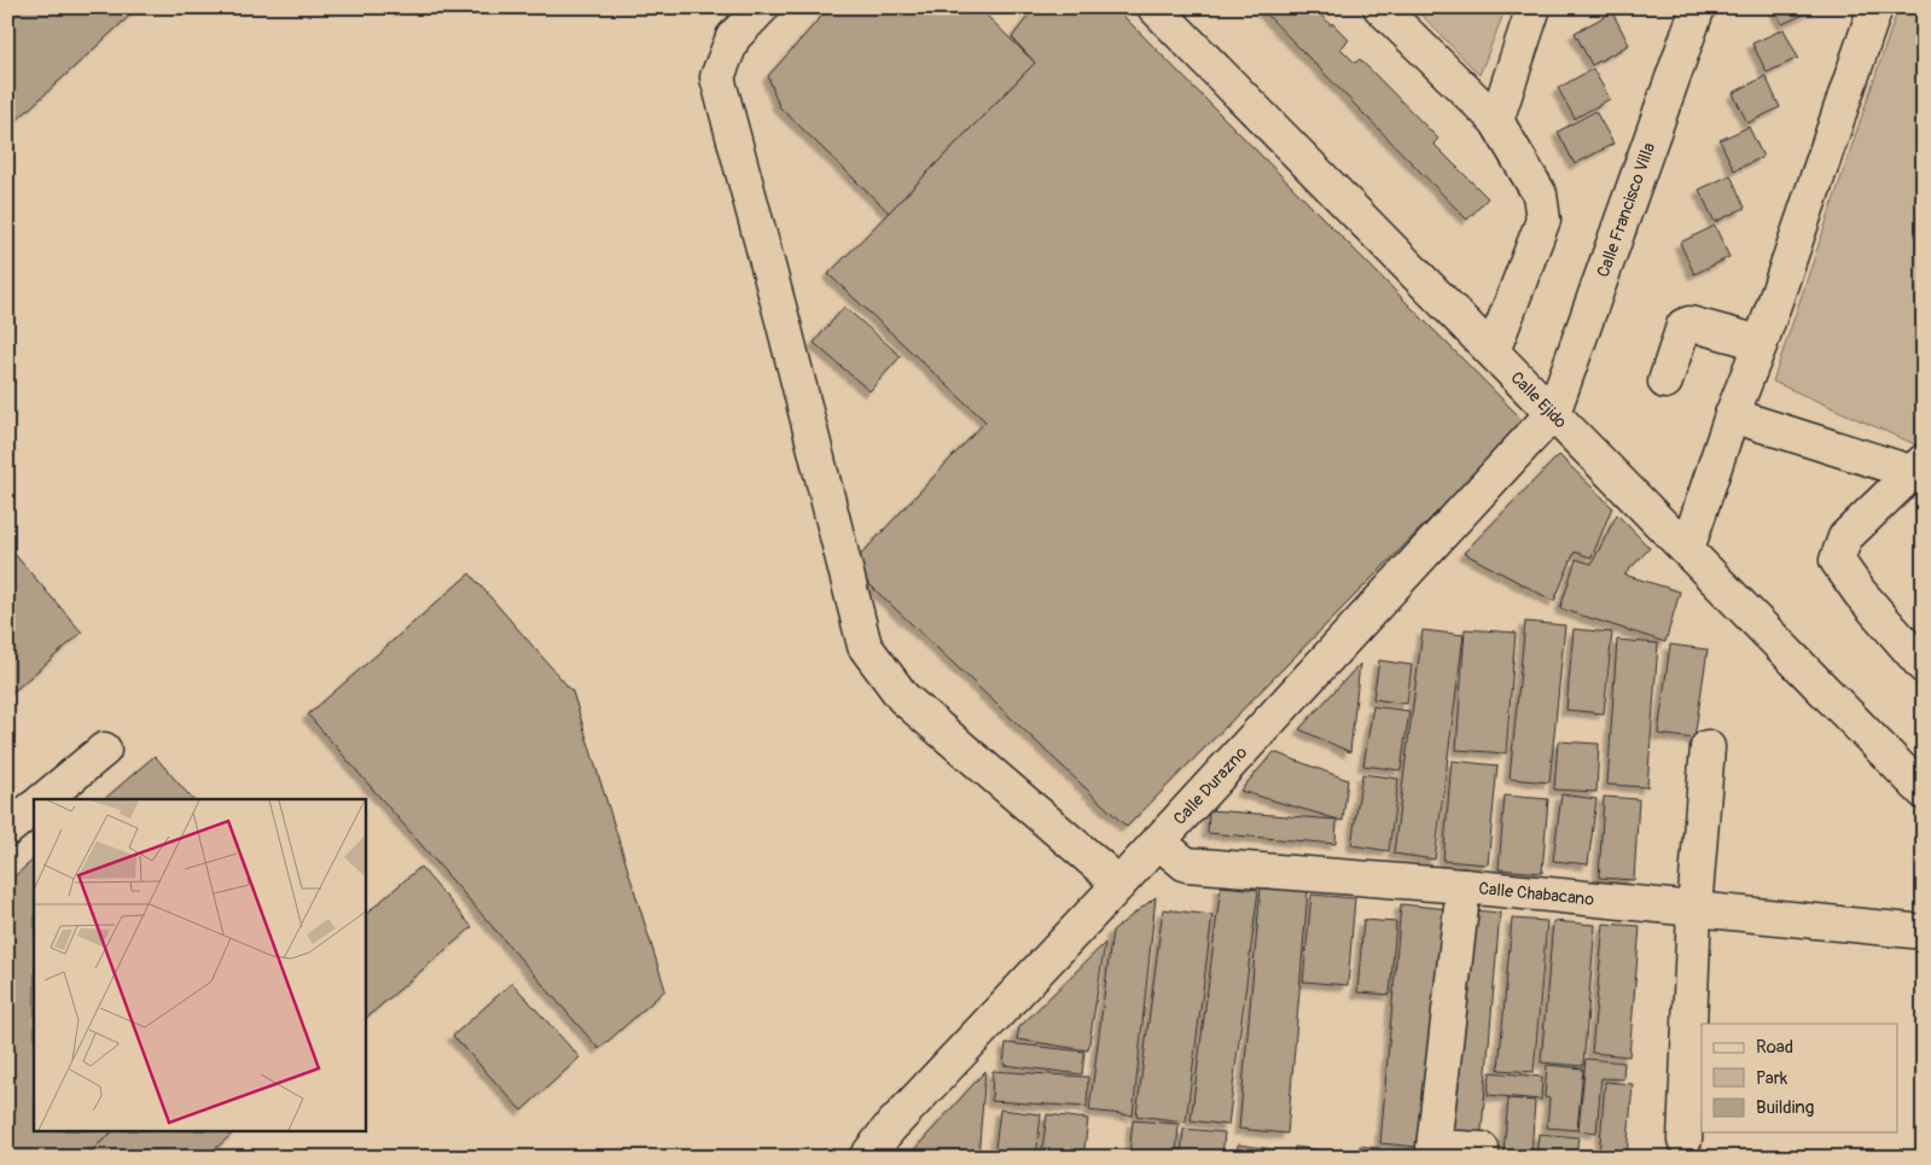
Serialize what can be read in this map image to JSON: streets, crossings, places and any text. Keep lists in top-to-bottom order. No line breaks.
{"streets":{"street":["Calle Francisco Villa","Calle Ejido","Calle Durazno","Calle Chabacano"]},"crossings":[["Calle Francisco Villa","Calle Ejido"],["Calle Francisco Villa","Calle Durazno"],["Calle Ejido","Calle Durazno"],["Calle Durazno","Calle Chabacano"]],"legend":["Road","Park","Building"]}
